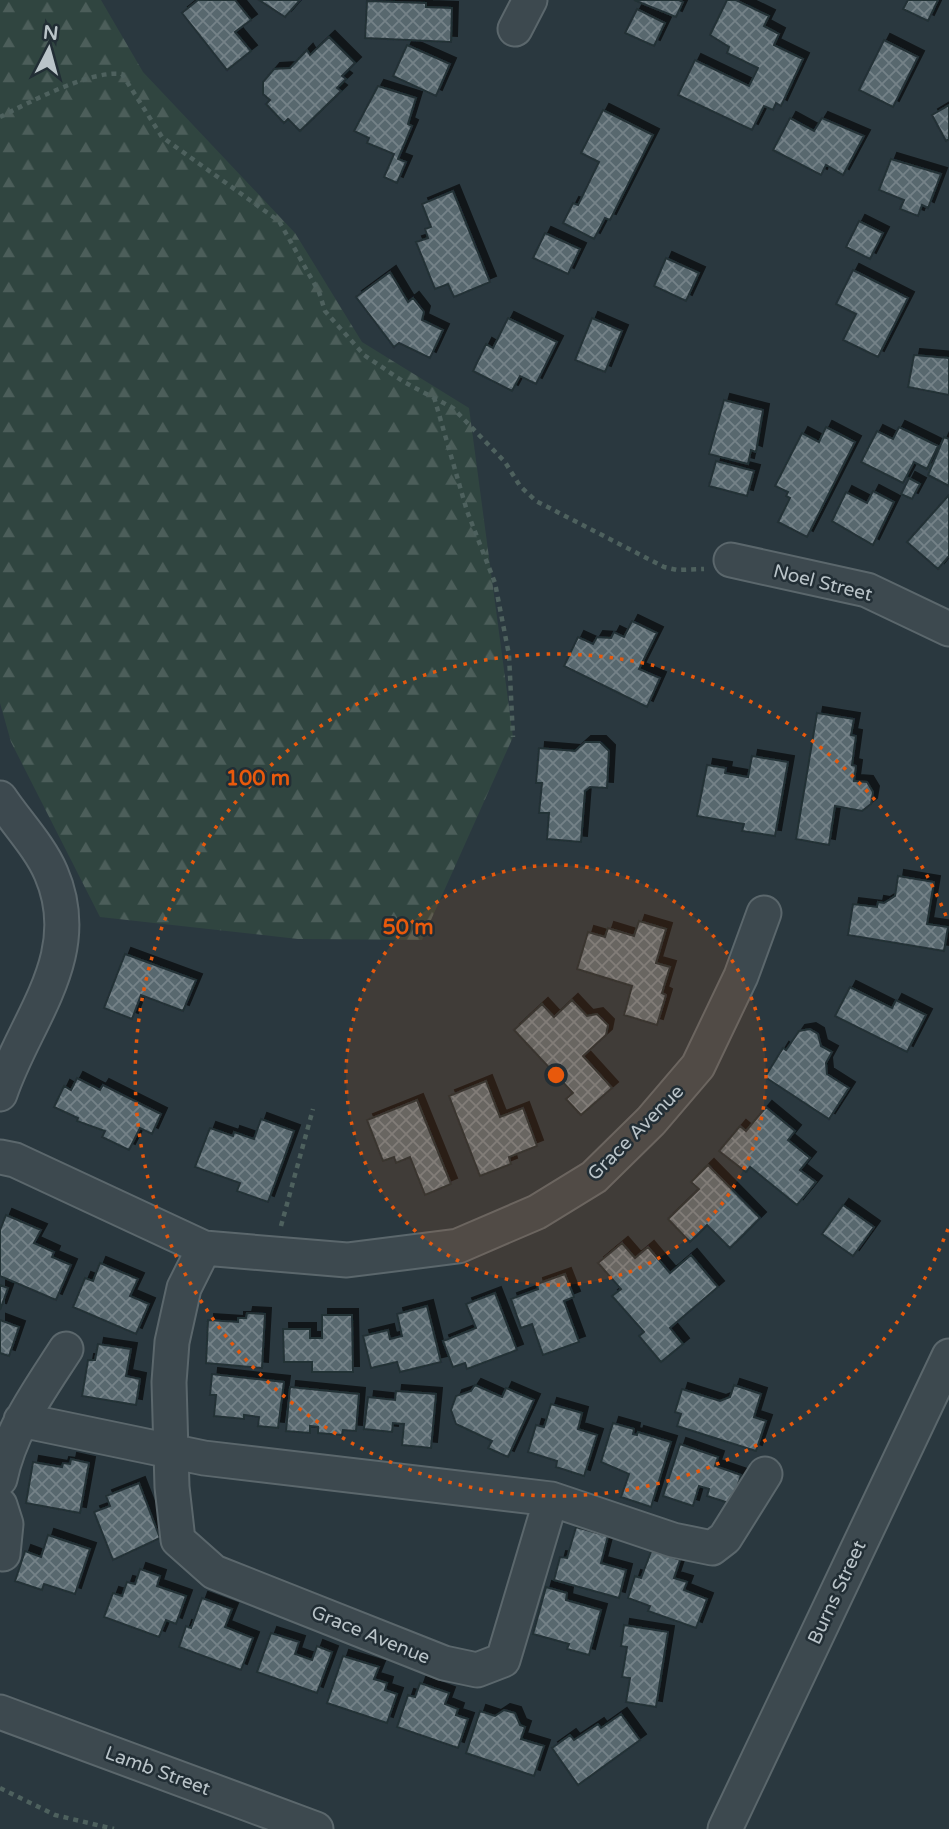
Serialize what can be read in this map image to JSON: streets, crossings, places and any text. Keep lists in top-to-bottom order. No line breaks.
{"streets":{"street":["Noel Street","Grace Avenue","Burns Street","Lamb Street"]},"north":"top","rings":["100 m","50 m"]}
